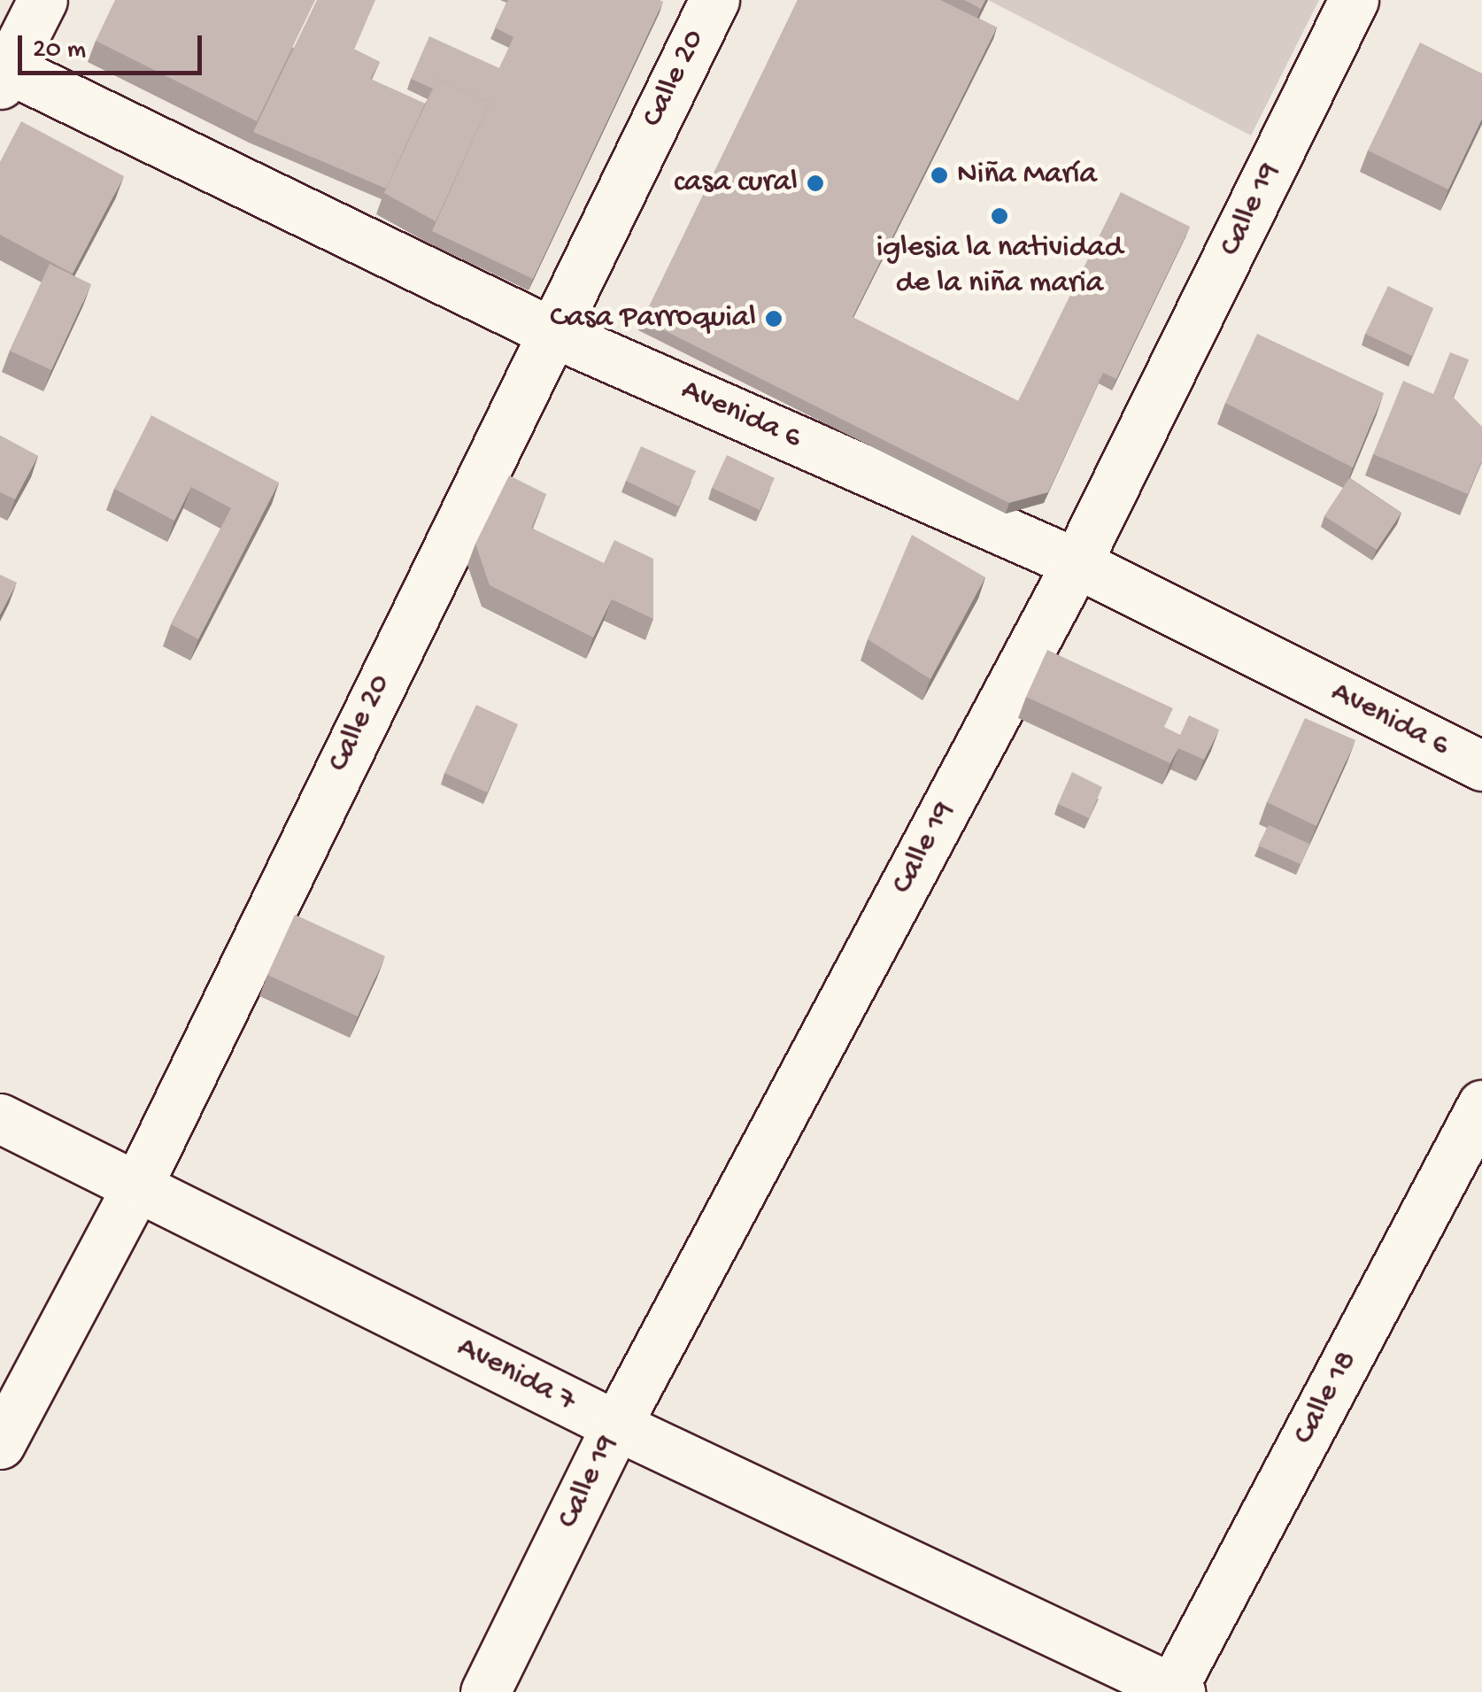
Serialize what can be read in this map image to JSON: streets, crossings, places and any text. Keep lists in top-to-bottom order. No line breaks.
{"streets":{"street":["Calle 20","Calle 19","Avenida 6","Avenida 7","Calle 18"]},"crossings":[["Calle 20","Avenida 6"],["Calle 20","Avenida 7"],["Calle 19","Avenida 6"],["Calle 19","Avenida 7"],["Avenida 7","Calle 18"]],"places":["Niña María","casa cural","iglesia la natividad de la niña maria","Casa Parroquial"],"scale_bar":"20 m"}
